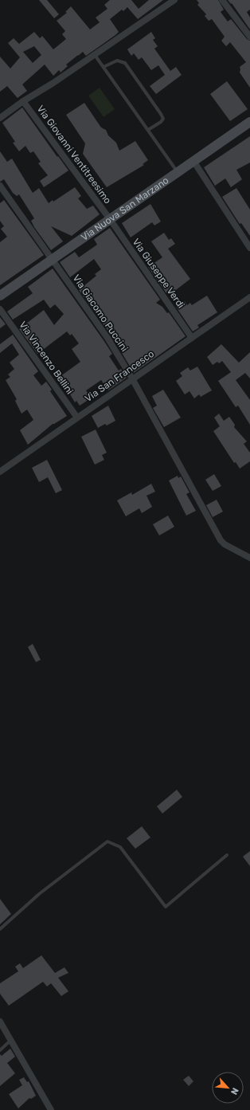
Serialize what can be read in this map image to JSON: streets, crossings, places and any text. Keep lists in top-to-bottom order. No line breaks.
{"streets":{"main road":["Via Nuova San Marzano"],"street":["Via Giovanni Ventitreesimo","Via Giuseppe Verdi","Via Giacomo Puccini","Via Vincenzo Bellini","Via San Francesco"]},"crossings":[["Via Giovanni Ventitreesimo","Via Nuova San Marzano"],["Via Giovanni Ventitreesimo","Via Giuseppe Verdi"],["Via Nuova San Marzano","Via Giuseppe Verdi"],["Via Nuova San Marzano","Via Giacomo Puccini"],["Via Giuseppe Verdi","Via San Francesco"],["Via Giacomo Puccini","Via San Francesco"],["Via Vincenzo Bellini","Via San Francesco"]],"north":"bottom right"}
